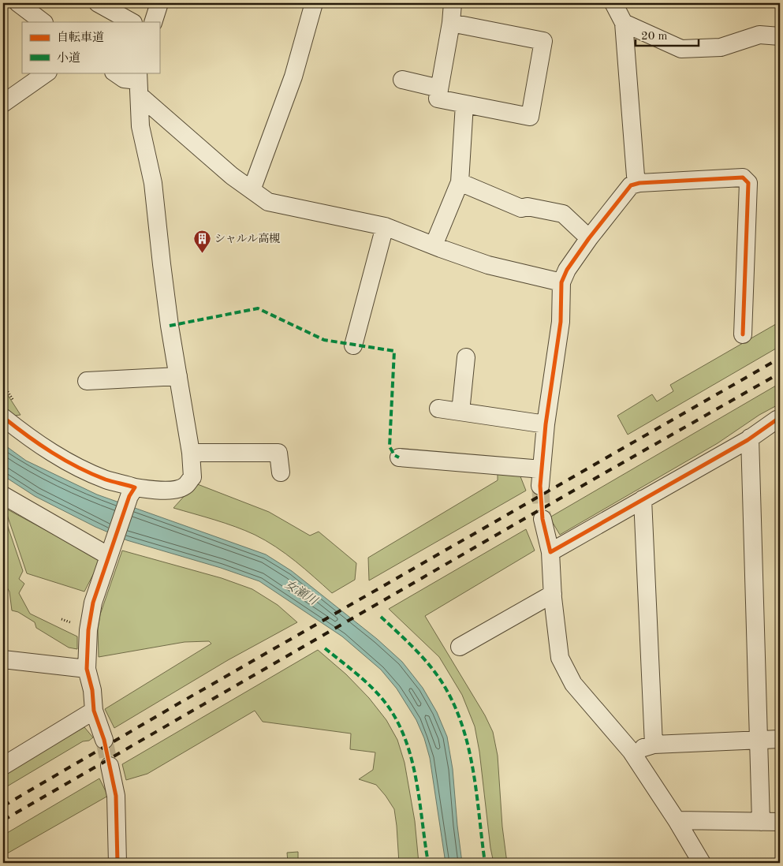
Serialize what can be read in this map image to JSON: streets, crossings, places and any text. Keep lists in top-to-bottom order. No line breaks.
{"water":["女瀬川"],"places":{"building":["シャルル高槻"]},"legend":["自転車道","小道"],"scale_bar":"20 m"}
